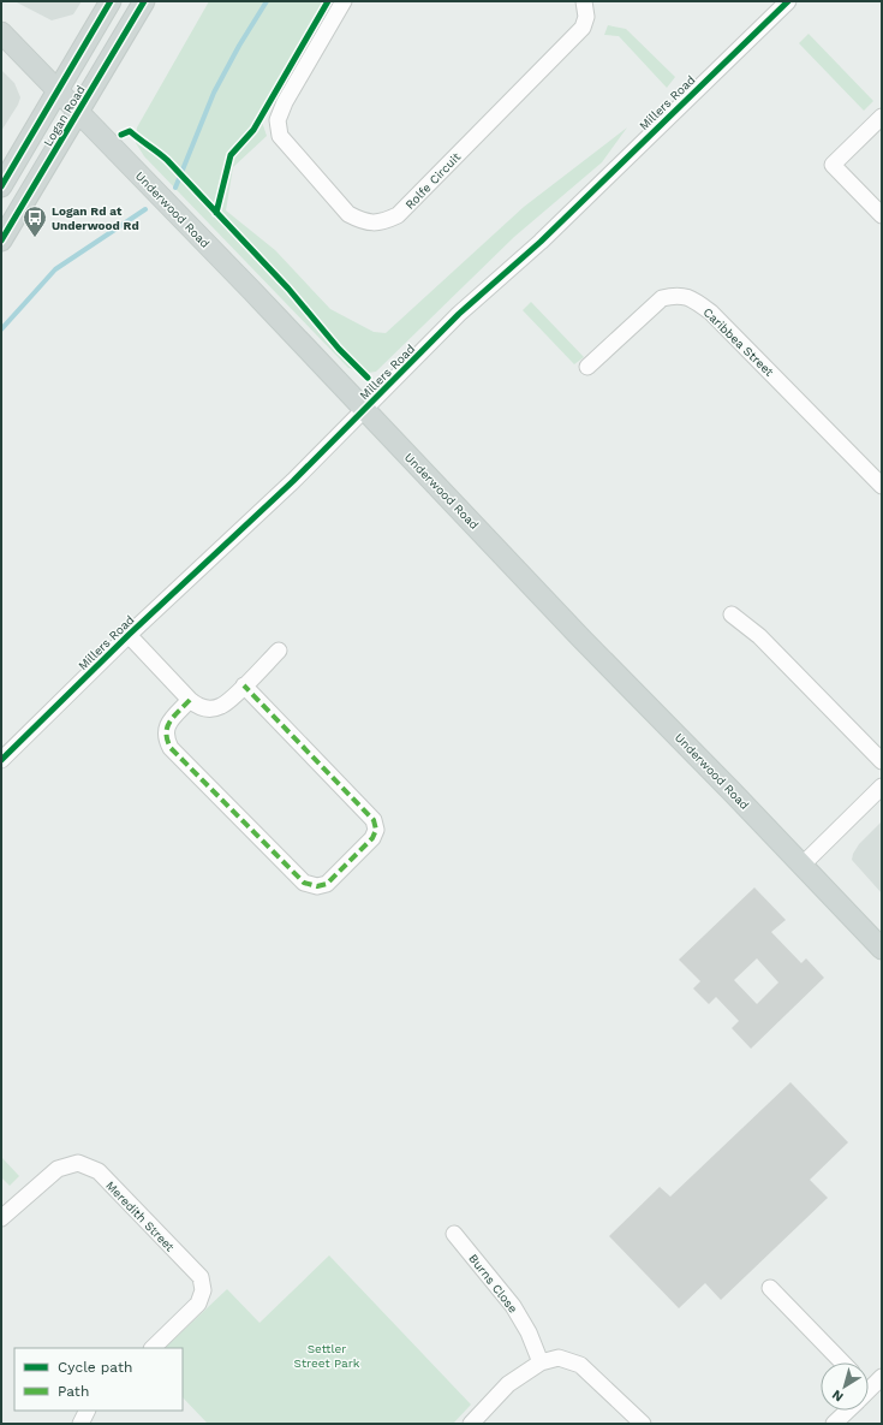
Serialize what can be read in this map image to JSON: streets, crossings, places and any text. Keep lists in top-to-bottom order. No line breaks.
{"streets":{"main road":["Logan Road","Underwood Road"],"street":["Millers Road","Rolfe Circuit","Caribbea Street","Meredith Street","Burns Close"]},"crossings":[["Millers Road","Underwood Road"],["Logan Road","Underwood Road"]],"parks":["Settler Street Park"],"places":{"bus stop":["Logan Rd at Underwood Rd"]},"legend":["Cycle path","Path"],"north":"bottom left"}
